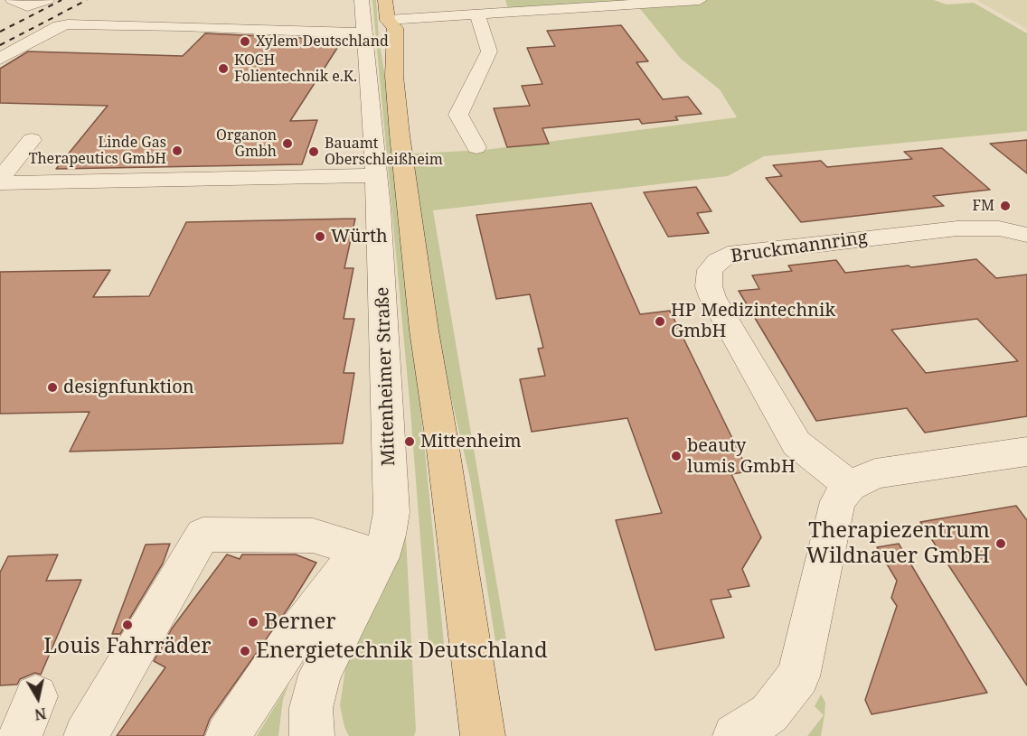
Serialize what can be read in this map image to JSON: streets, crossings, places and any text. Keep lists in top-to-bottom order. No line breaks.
{"streets":{"main road":["Mittenheimer Straße"],"street":["Bruckmannring"]},"places":["Xylem Deutschland","KOCH Folientechnik e.K.","Organon Gmbh","Linde Gas Therapeutics GmbH","Bauamt Oberschleißheim","FM","Würth","HP Medizintechnik GmbH","designfunktion","Mittenheim","beauty lumis GmbH","Therapiezentrum Wildnauer GmbH","Berner","Louis Fahrräder","Energietechnik Deutschland"],"north":"bottom"}
